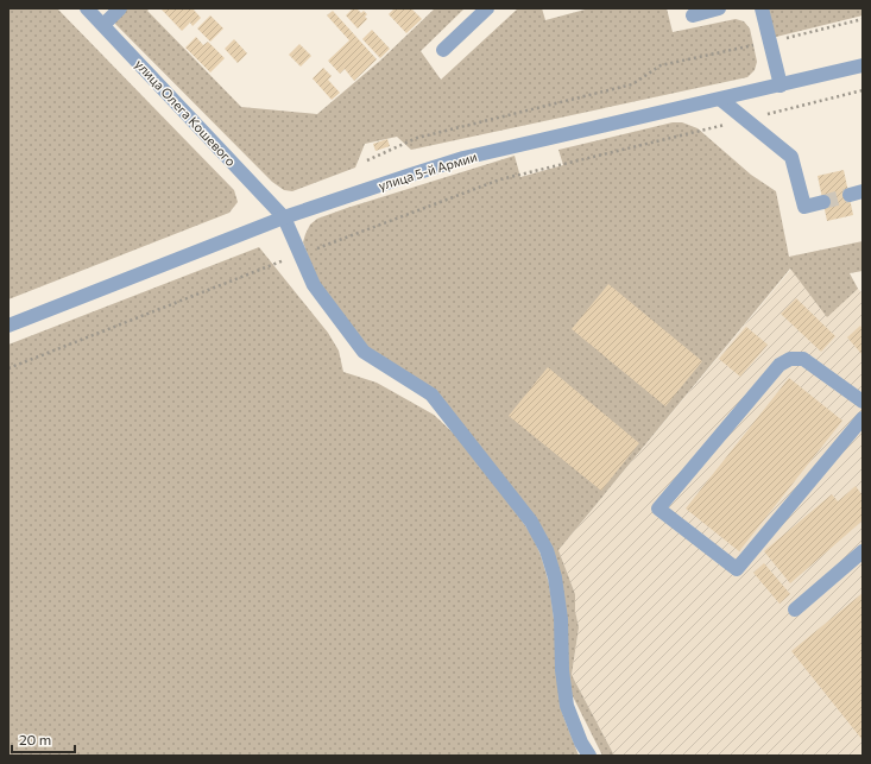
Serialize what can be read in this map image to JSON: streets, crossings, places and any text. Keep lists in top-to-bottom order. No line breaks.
{"streets":{"street":["улица Олега Кошевого","улица 5-й Армии"]},"crossings":[["улица Олега Кошевого","улица 5-й Армии"]],"scale_bar":"20 m"}
